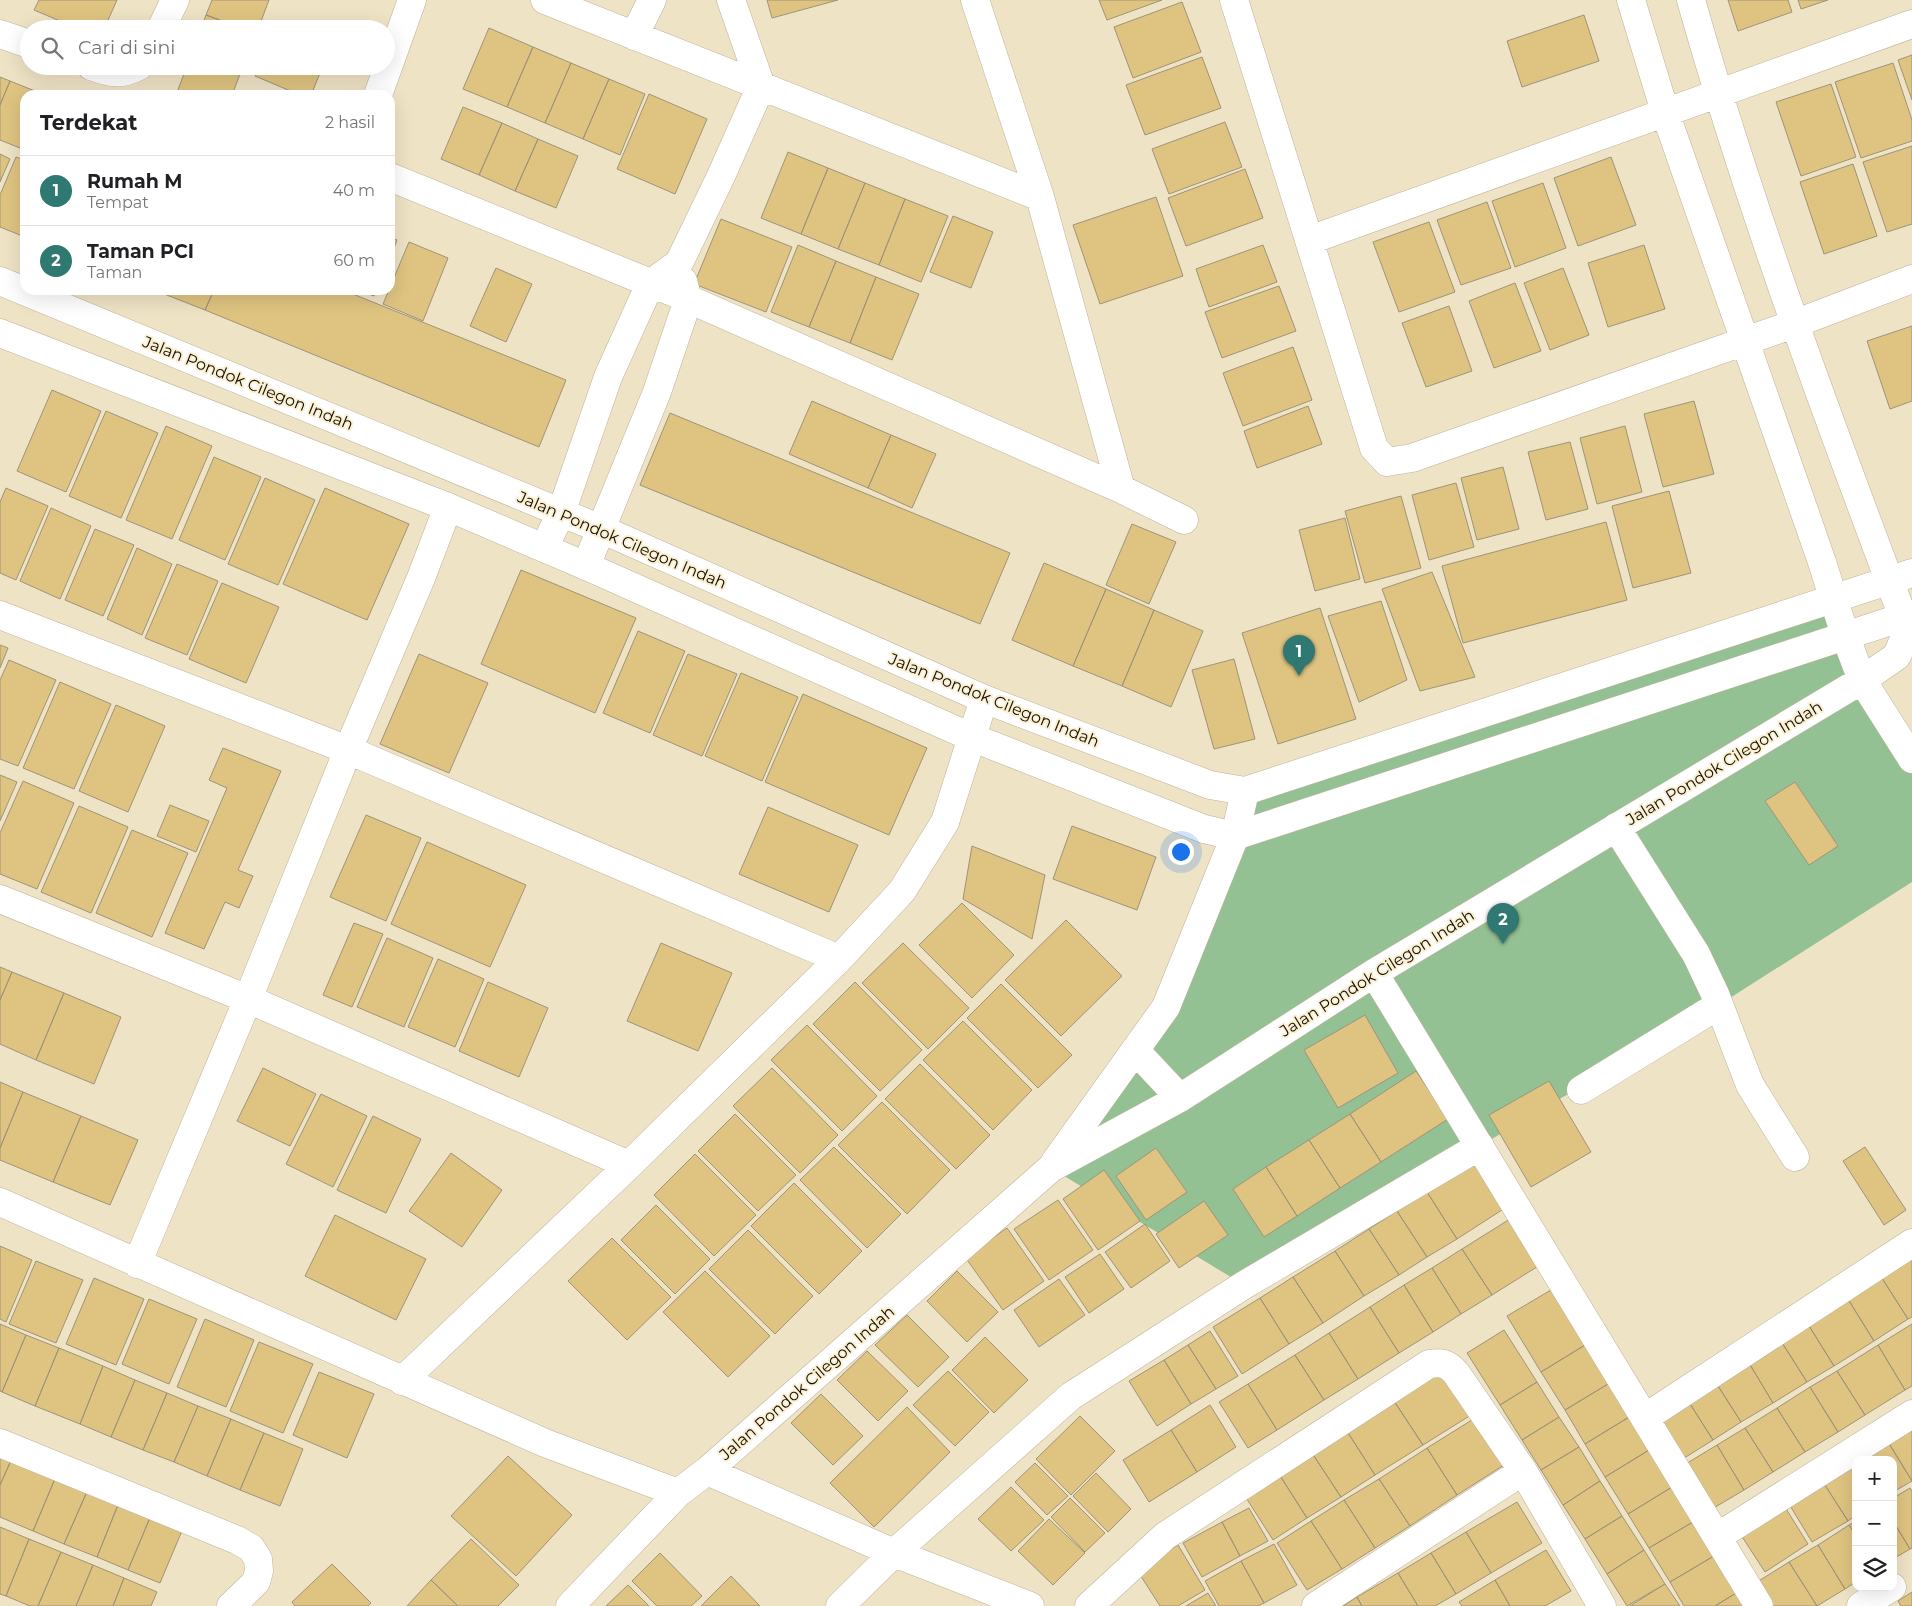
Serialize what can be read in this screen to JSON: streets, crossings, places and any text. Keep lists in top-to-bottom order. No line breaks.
{"streets":{"street":["Jalan Pondok Cilegon Indah"]},"page":{"search":"Cari di sini","heading":["Terdekat","2 hasil"],"list":[{"mark":"1","name":"Rumah M","note":"Tempat","value":"40 m"},{"mark":"2","name":"Taman PCI","note":"Taman","value":"60 m"}],"pins":["1","2"],"map_buttons":["+","−"]}}
